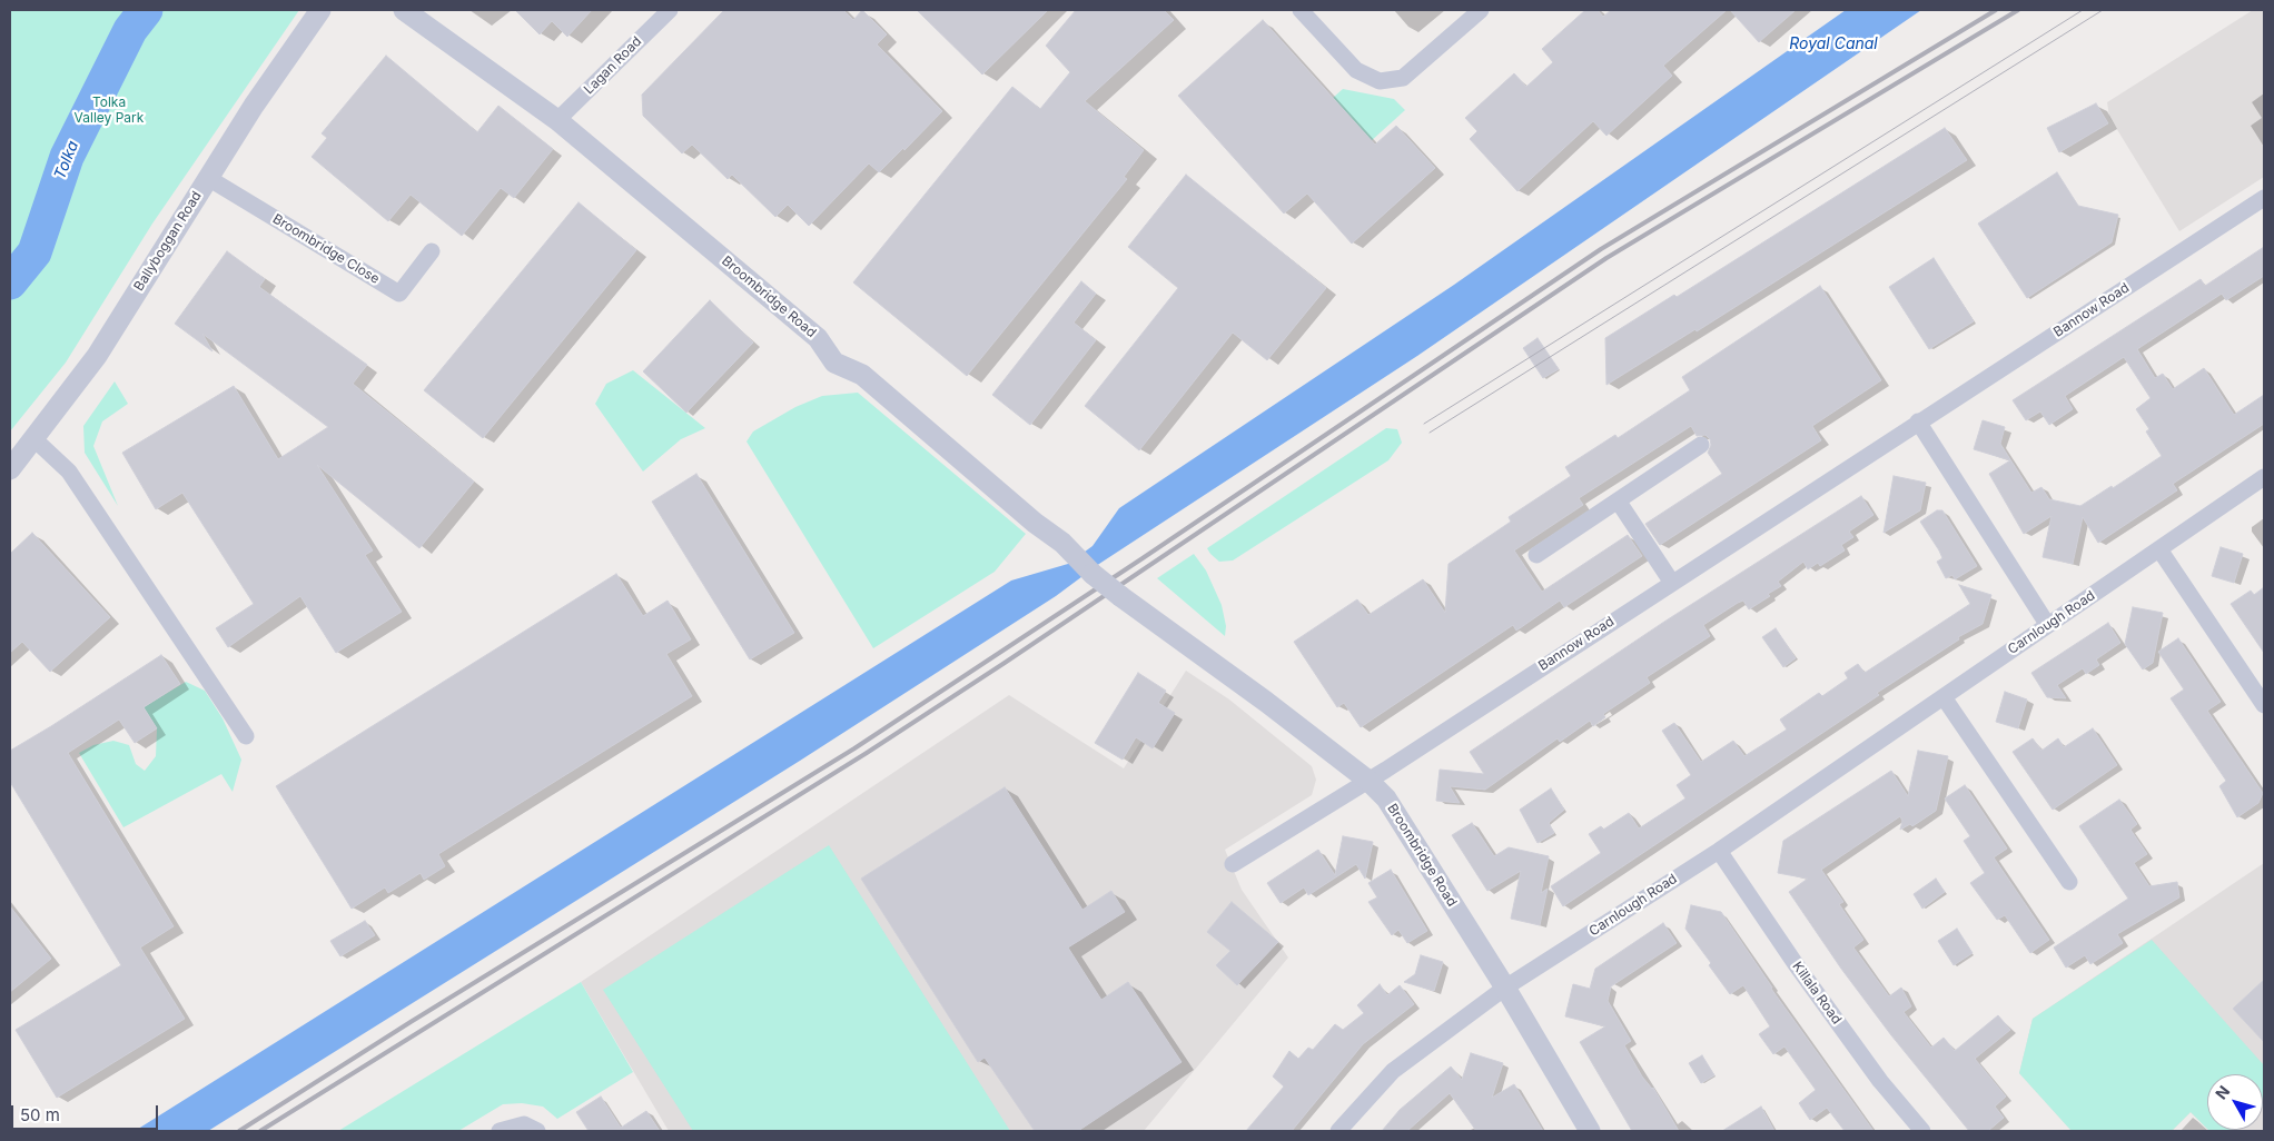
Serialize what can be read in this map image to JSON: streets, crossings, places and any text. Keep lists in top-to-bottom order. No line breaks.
{"streets":{"street":["Lagan Road","Ballyboggan Road","Broombridge Close","Broombridge Road","Bannow Road","Carnlough Road","Killala Road"]},"crossings":[["Lagan Road","Broombridge Road"],["Ballyboggan Road","Broombridge Close"],["Broombridge Road","Bannow Road"],["Broombridge Road","Carnlough Road"],["Carnlough Road","Killala Road"]],"water":["Royal Canal","Tolka"],"parks":["Tolka Valley Park"],"scale_bar":"50 m","north":"top left"}
